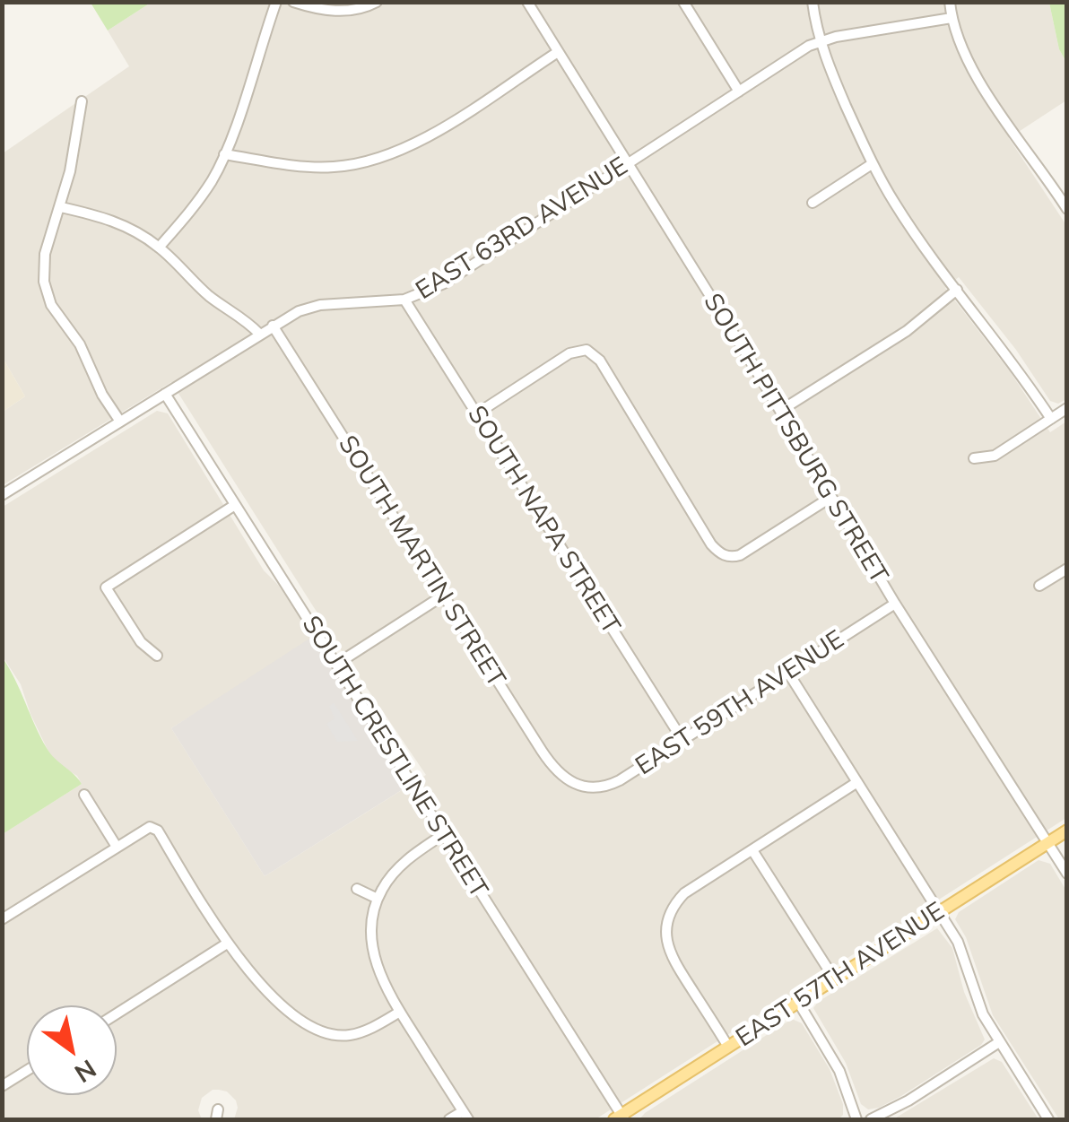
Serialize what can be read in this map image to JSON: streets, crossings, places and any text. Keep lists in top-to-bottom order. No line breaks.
{"streets":{"main road":["EAST 57TH AVENUE"],"street":["EAST 63RD AVENUE","SOUTH PITTSBURG STREET","SOUTH NAPA STREET","SOUTH MARTIN STREET","EAST 59TH AVENUE","SOUTH CRESTLINE STREET"]},"crossings":[["EAST 63RD AVENUE","SOUTH PITTSBURG STREET"],["EAST 63RD AVENUE","SOUTH NAPA STREET"],["EAST 63RD AVENUE","SOUTH MARTIN STREET"],["EAST 63RD AVENUE","SOUTH CRESTLINE STREET"],["SOUTH PITTSBURG STREET","EAST 59TH AVENUE"],["SOUTH PITTSBURG STREET","EAST 57TH AVENUE"],["SOUTH NAPA STREET","EAST 59TH AVENUE"],["SOUTH MARTIN STREET","EAST 59TH AVENUE"],["SOUTH CRESTLINE STREET","EAST 57TH AVENUE"]],"north":"bottom right"}
